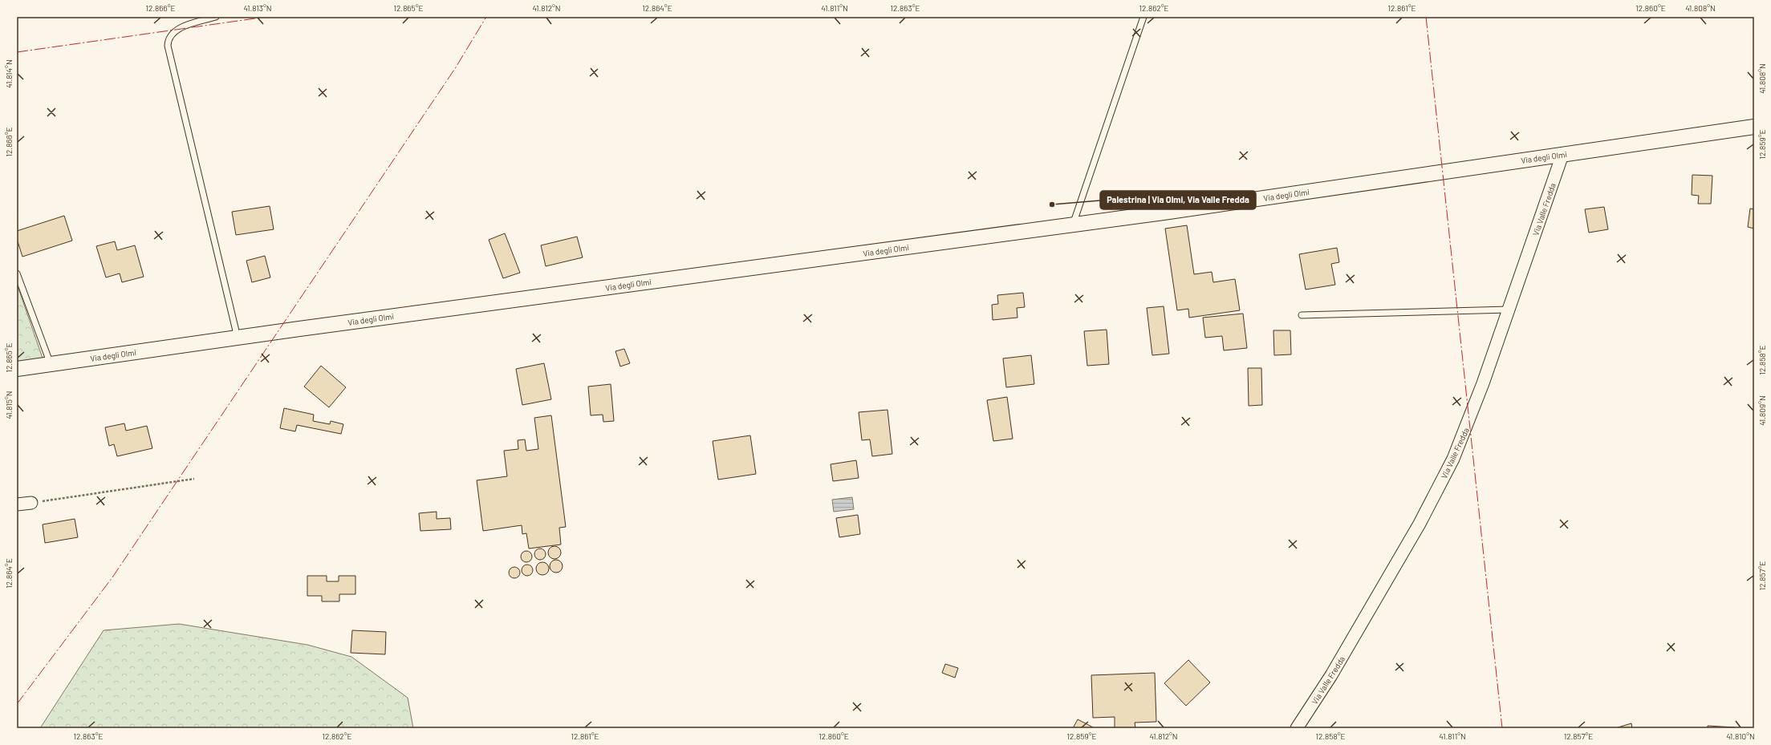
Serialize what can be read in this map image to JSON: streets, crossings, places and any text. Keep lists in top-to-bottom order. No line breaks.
{"streets":{"street":["Via degli Olmi","Via Valle Fredda"]},"crossings":[["Via degli Olmi","Via Valle Fredda"]],"places":["Palestrina | Via Olmi, Via Valle Fredda"],"coordinates":["12.866°E","41.813°N","12.865°E","41.812°N","12.864°E","41.811°N","12.863°E","12.862°E","12.861°E","12.860°E","41.808°N","41.814°N","12.859°E","12.858°E","41.815°N","41.809°N","12.857°E","41.810°N"]}
